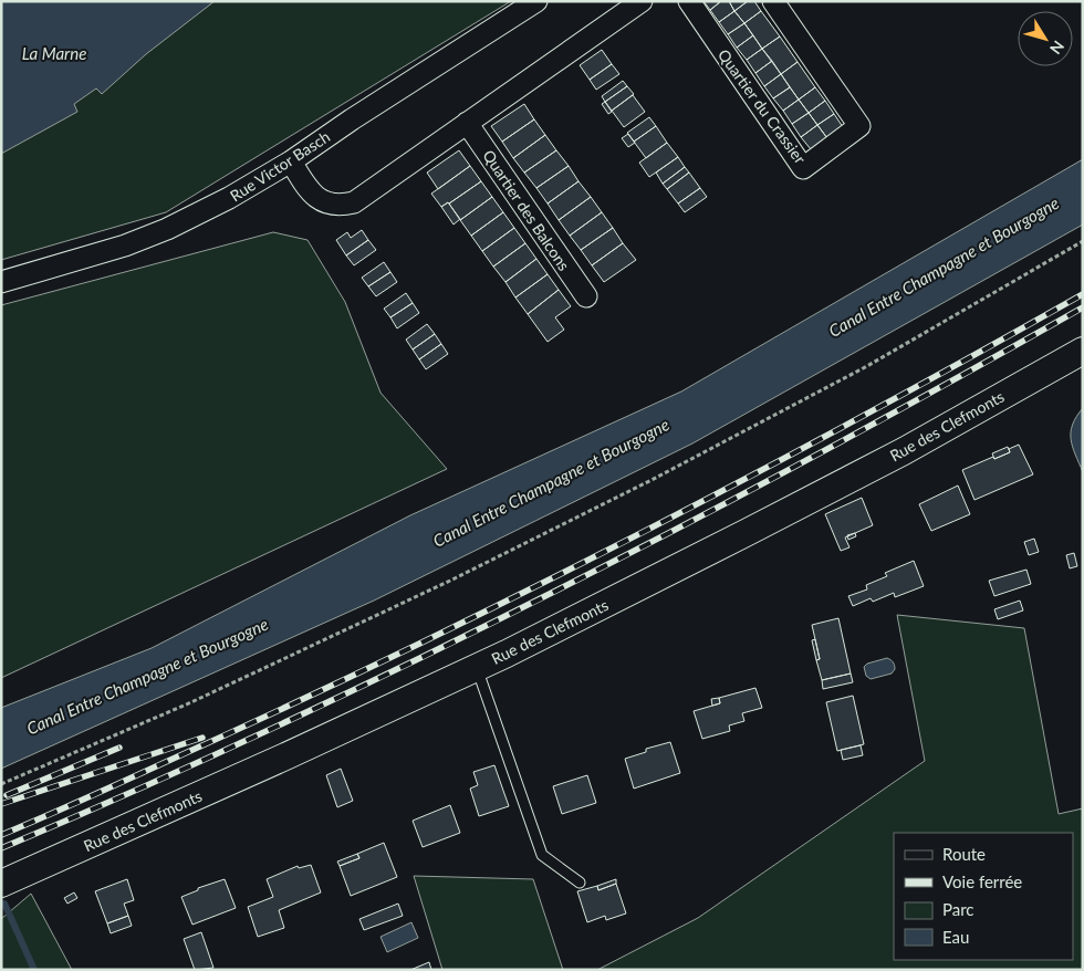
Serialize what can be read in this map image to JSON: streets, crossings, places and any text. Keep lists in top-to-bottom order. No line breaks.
{"streets":{"street":["Quartier du Crassier","Rue Victor Basch","Quartier des Balcons","Rue des Clefmonts"]},"water":["La Marne","Canal Entre Champagne et Bourgogne"],"legend":["Route","Voie ferrée","Parc","Eau"],"north":"bottom right"}
